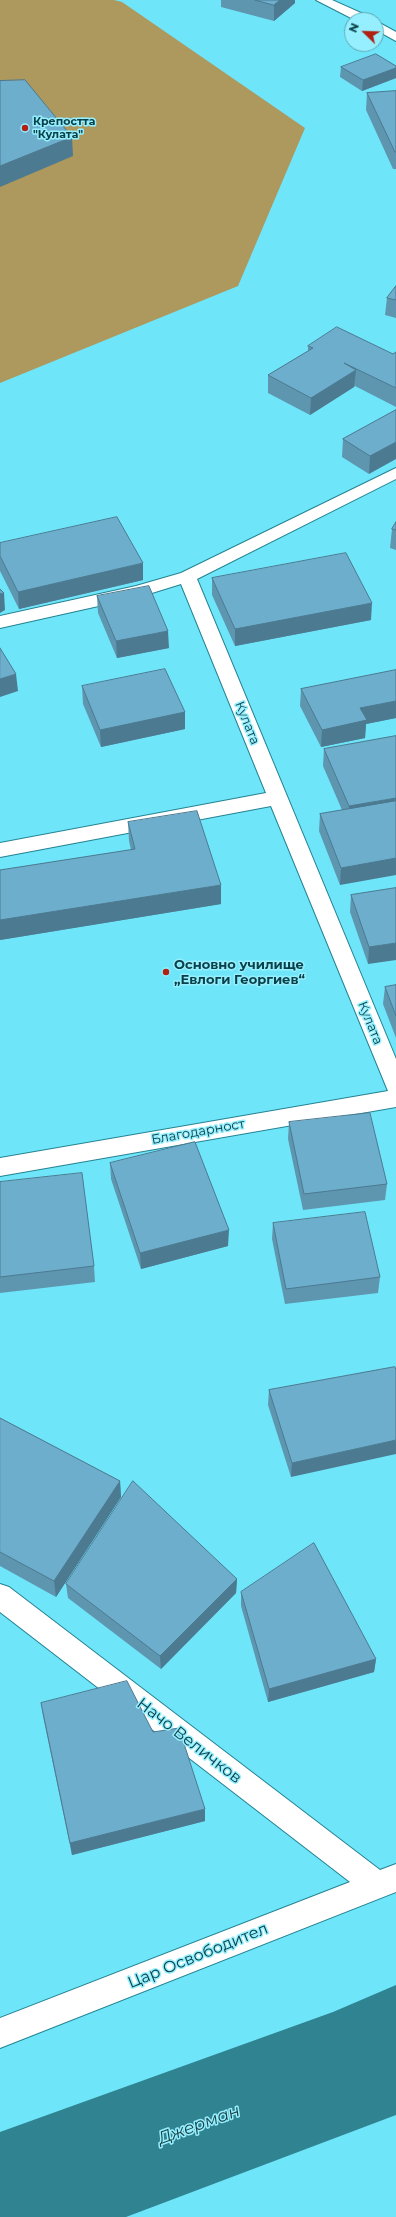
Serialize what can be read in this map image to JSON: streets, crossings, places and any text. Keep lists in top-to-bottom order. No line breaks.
{"streets":{"street":["Кулата","Благодарност","Начо Величков","Цар Освободител"]},"crossings":[["Начо Величков","Цар Освободител"]],"water":["Джерман"],"places":["Крепостта \"Кулата\"","Основно училище „Евлоги Георгиев“"],"north":"top left"}
